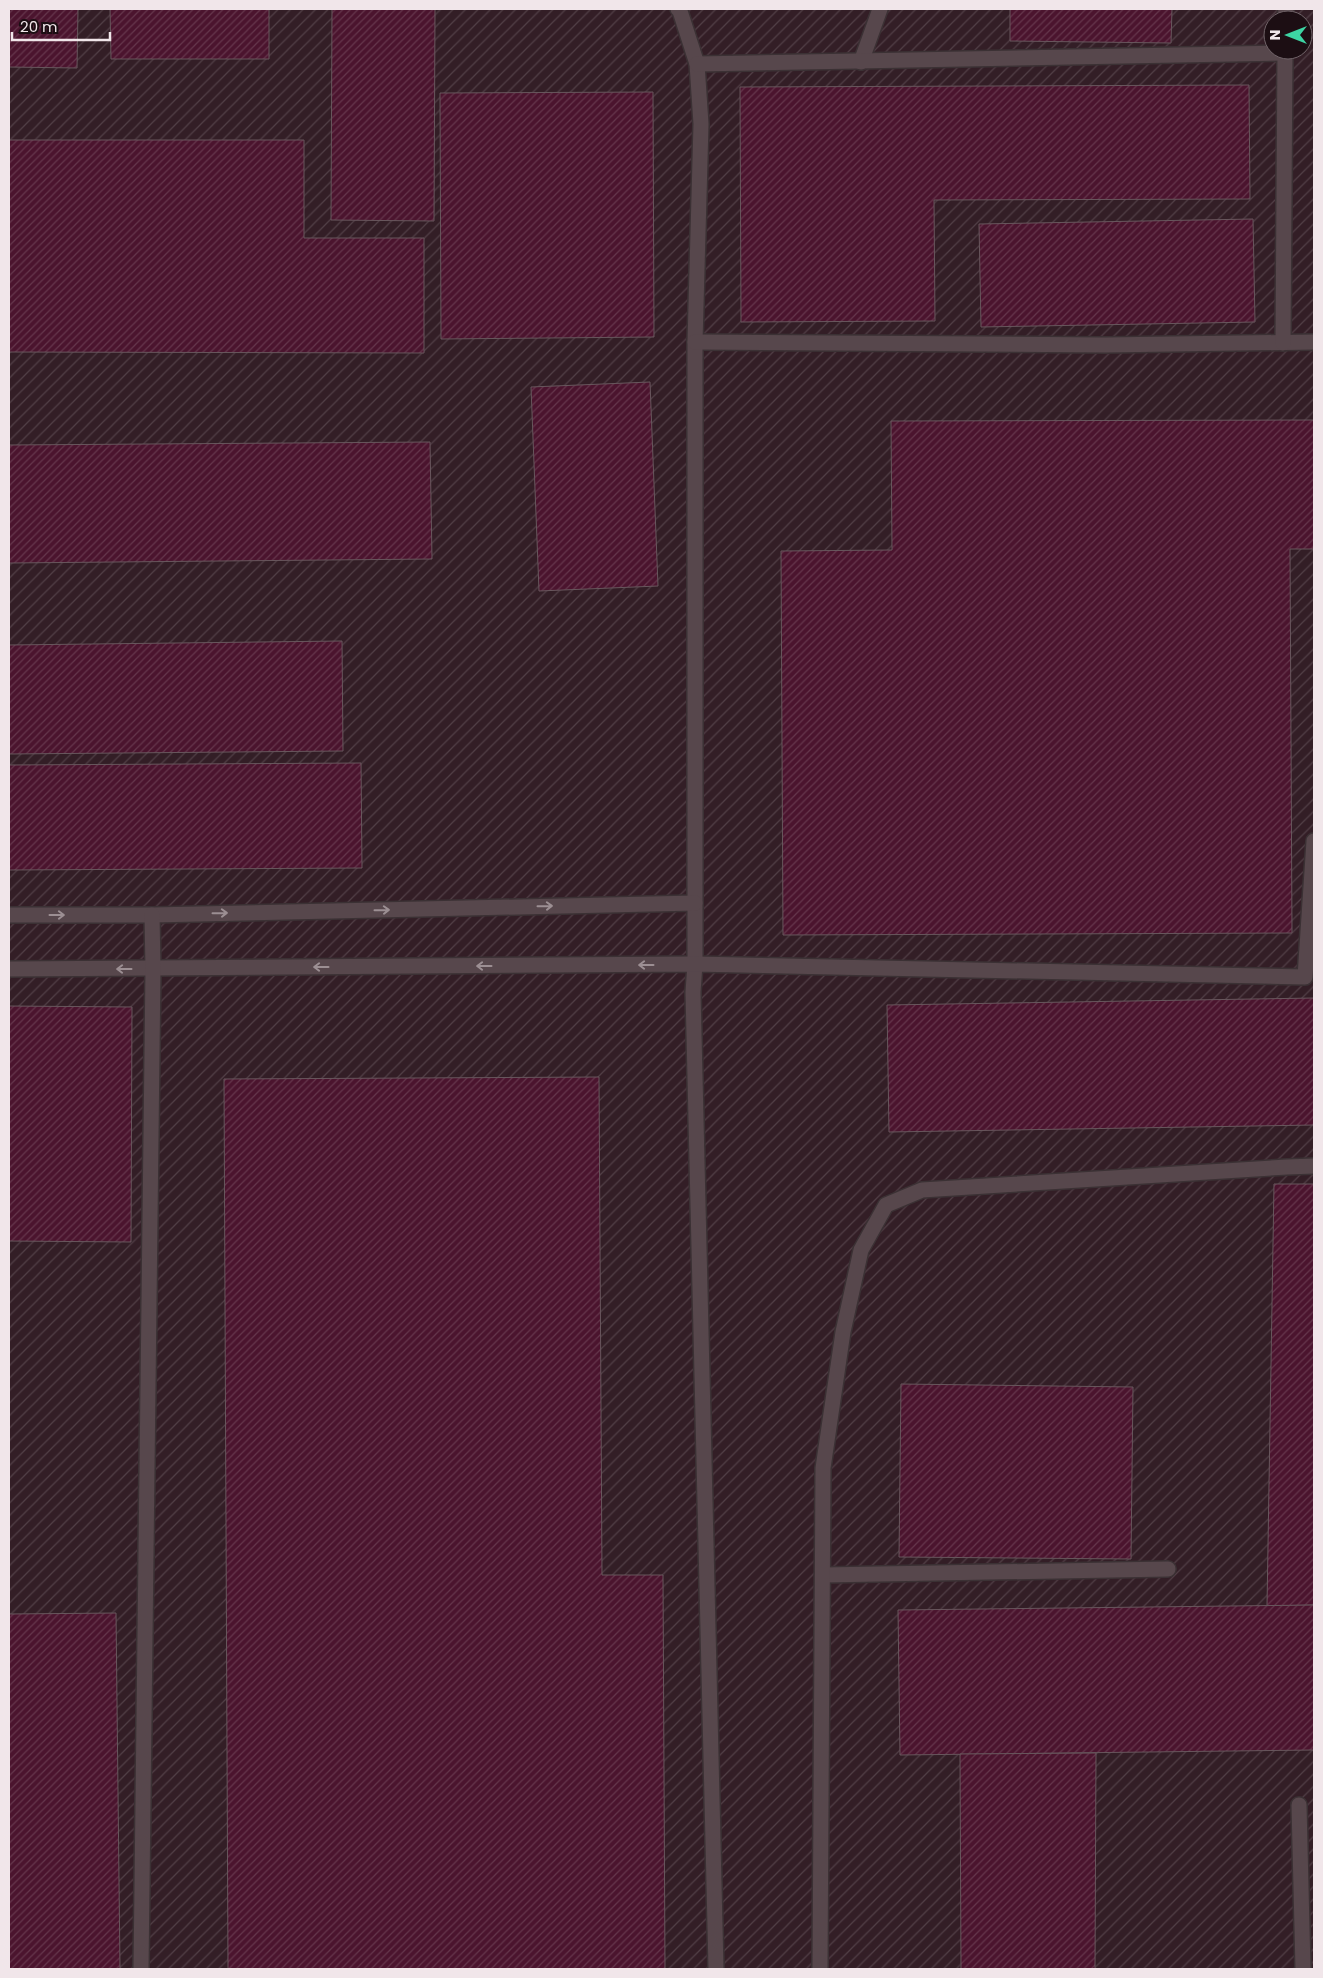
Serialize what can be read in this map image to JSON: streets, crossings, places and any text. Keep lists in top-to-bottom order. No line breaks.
{"scale_bar":"20 m","north":"left"}
